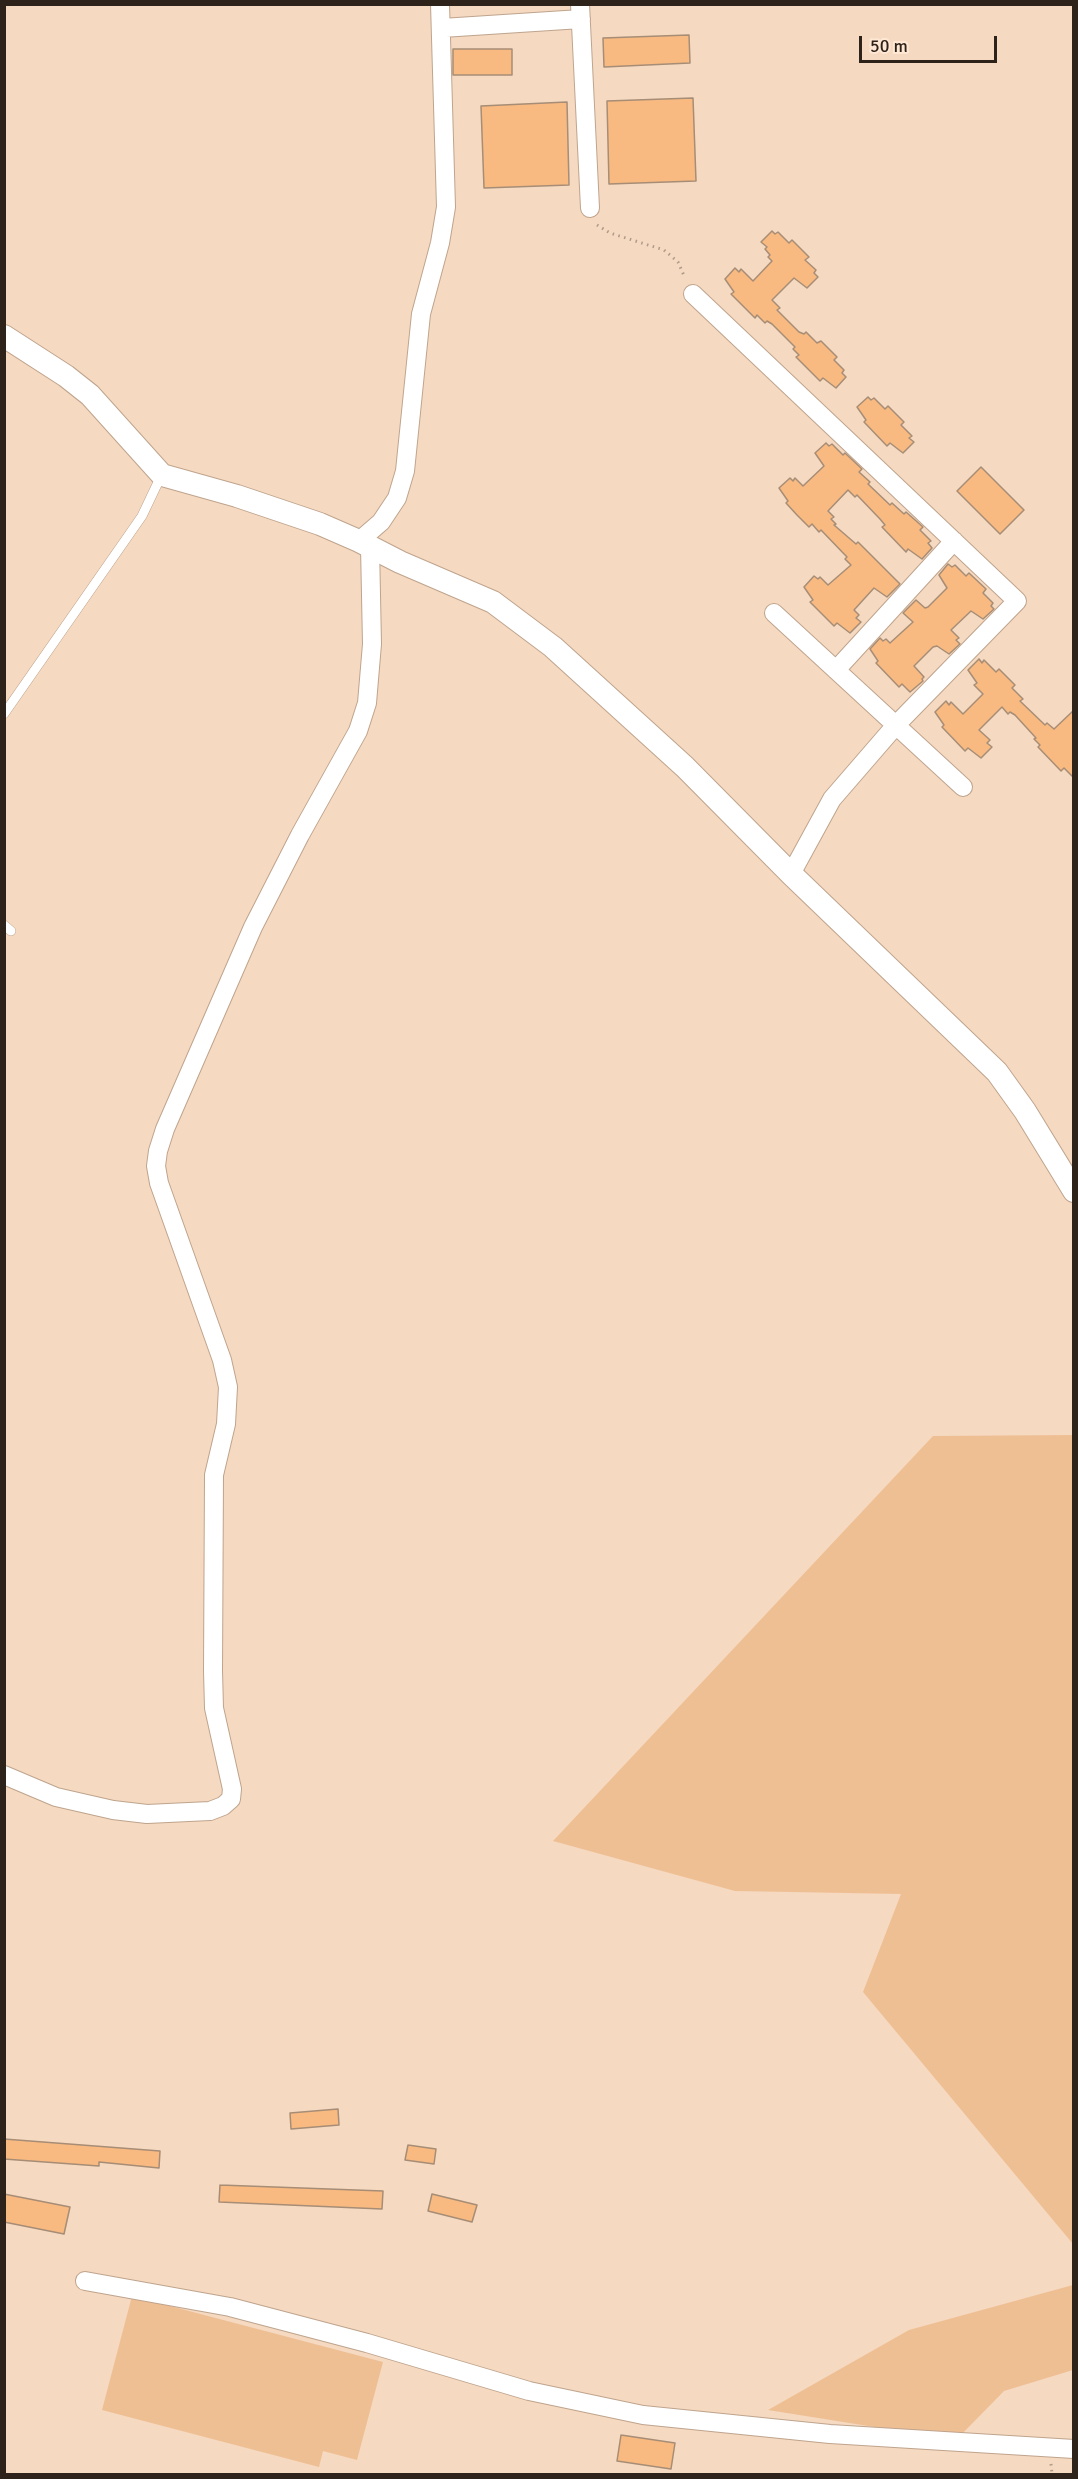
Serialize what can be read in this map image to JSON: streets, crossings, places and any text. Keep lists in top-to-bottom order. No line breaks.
{"scale_bar":"50 m"}
